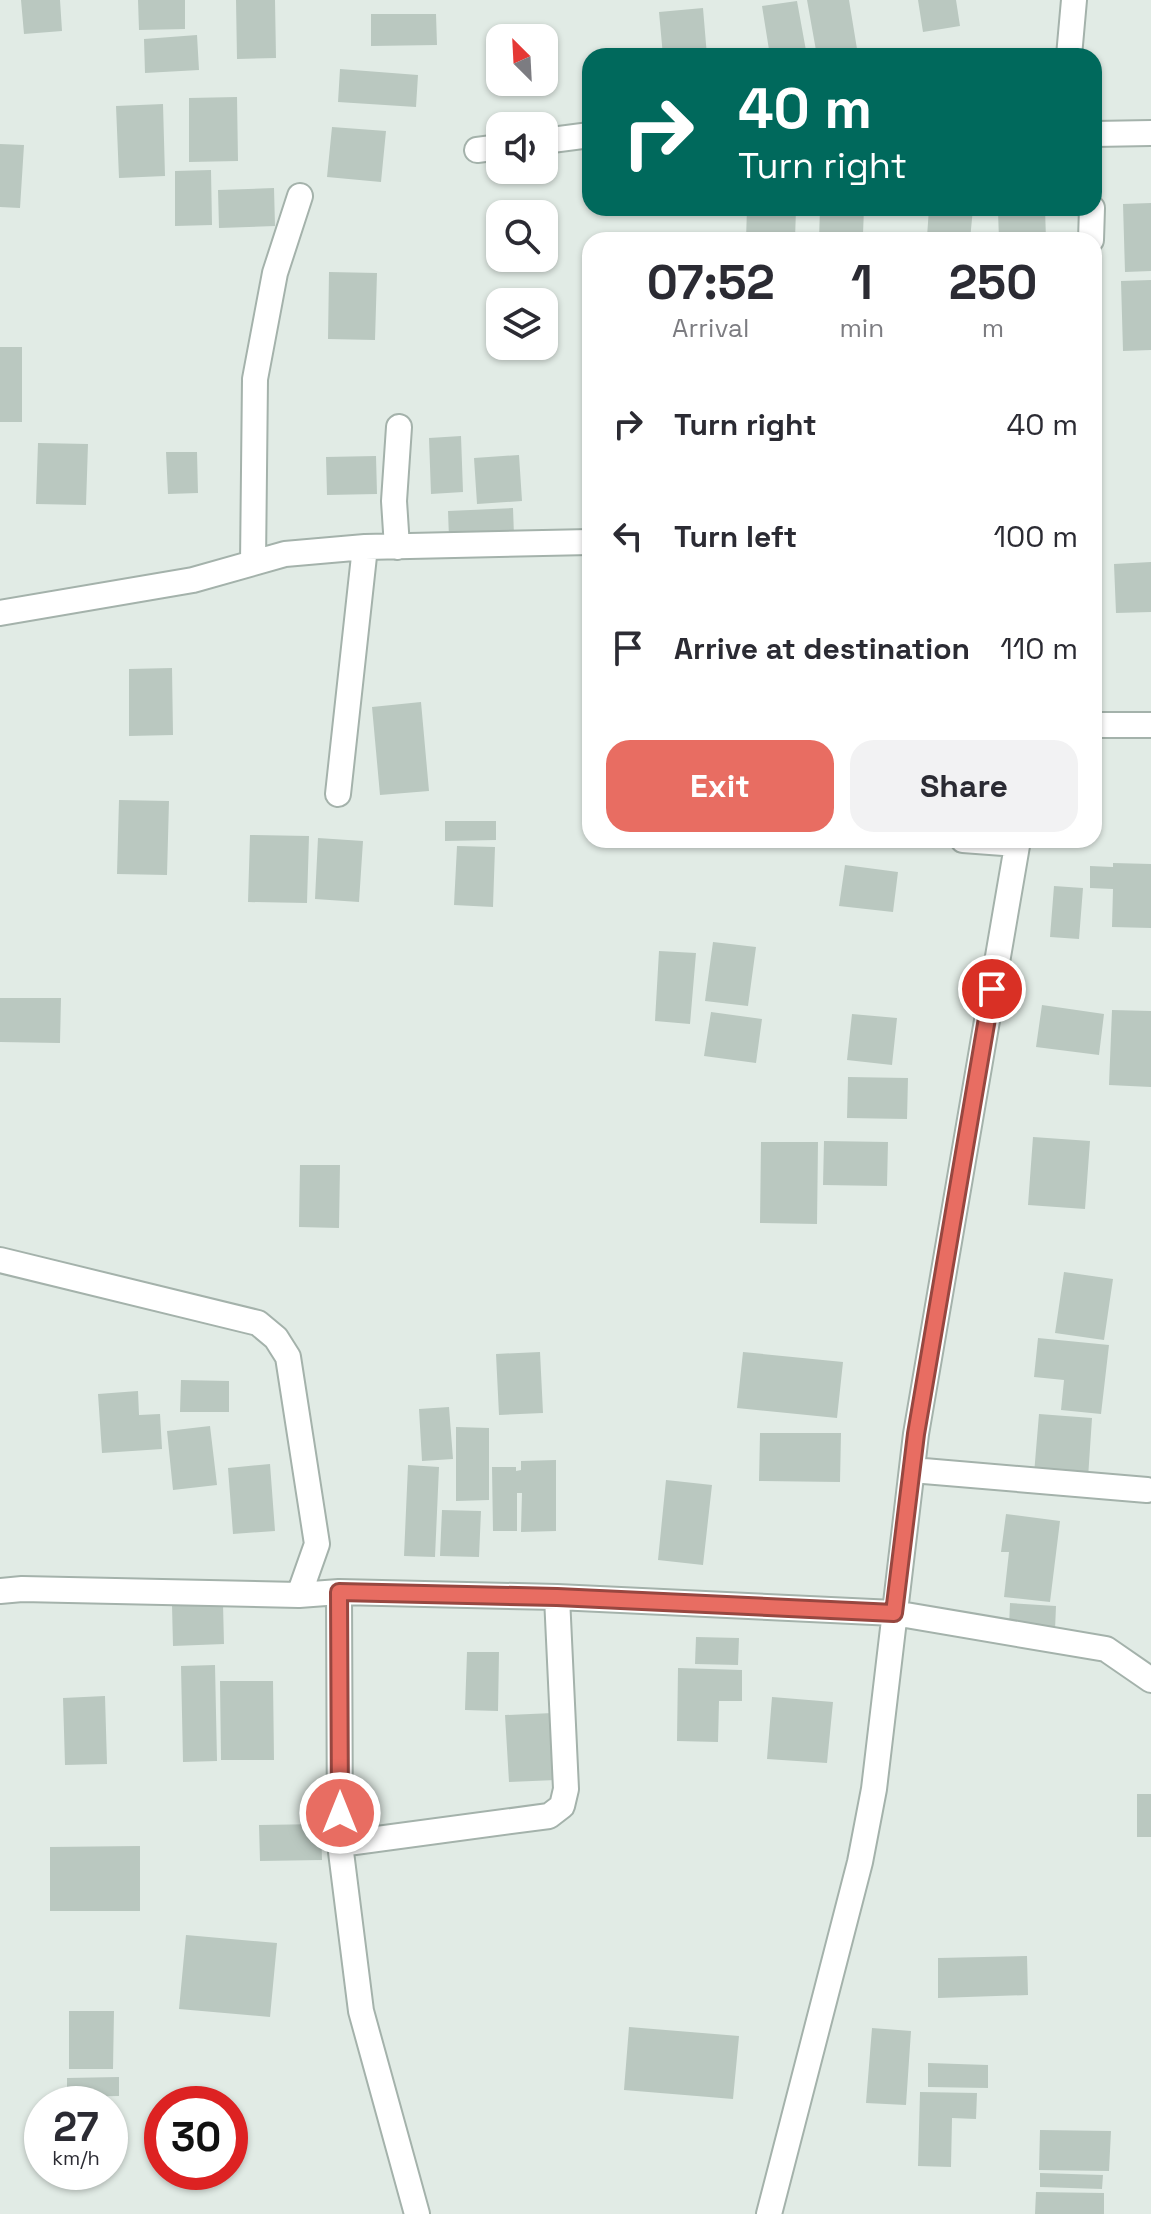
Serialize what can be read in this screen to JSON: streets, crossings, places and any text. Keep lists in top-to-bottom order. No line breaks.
{"north":"top left","page":{"turn":["40 m","Turn right"],"eta":["07:52","Arrival","1","min","250","m"],"list":[{"name":"Turn right","value":"40 m"},{"name":"Turn left","value":"100 m"},{"name":"Arrive at destination","value":"110 m"}],"buttons":["Exit","Share"],"speed":"27 km/h","limit":"30"}}
